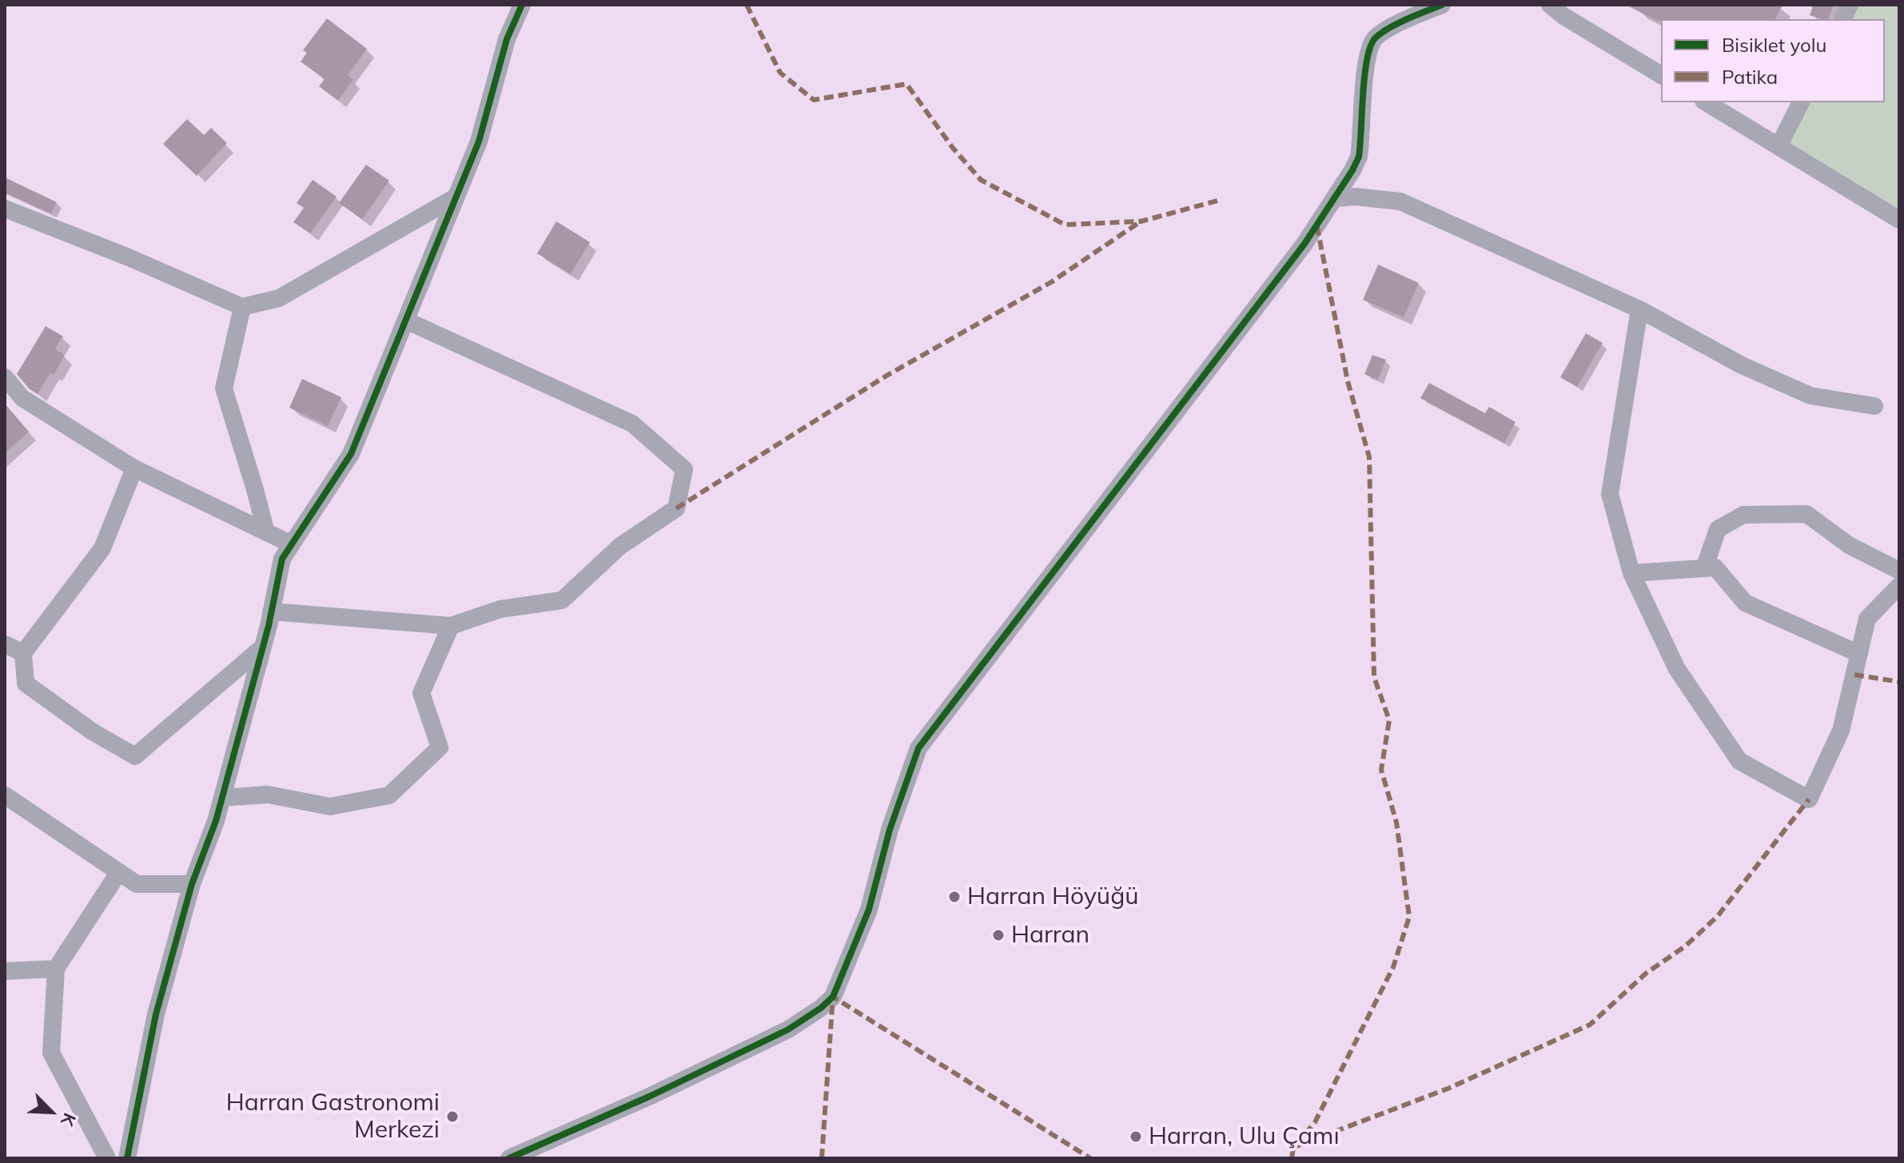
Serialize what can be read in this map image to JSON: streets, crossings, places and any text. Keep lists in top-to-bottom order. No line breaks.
{"places":["Harran Höyüğü","Harran","Harran Gastronomi Merkezi","Harran, Ulu Çamı"],"legend":["Bisiklet yolu","Patika"],"north":"bottom right"}
